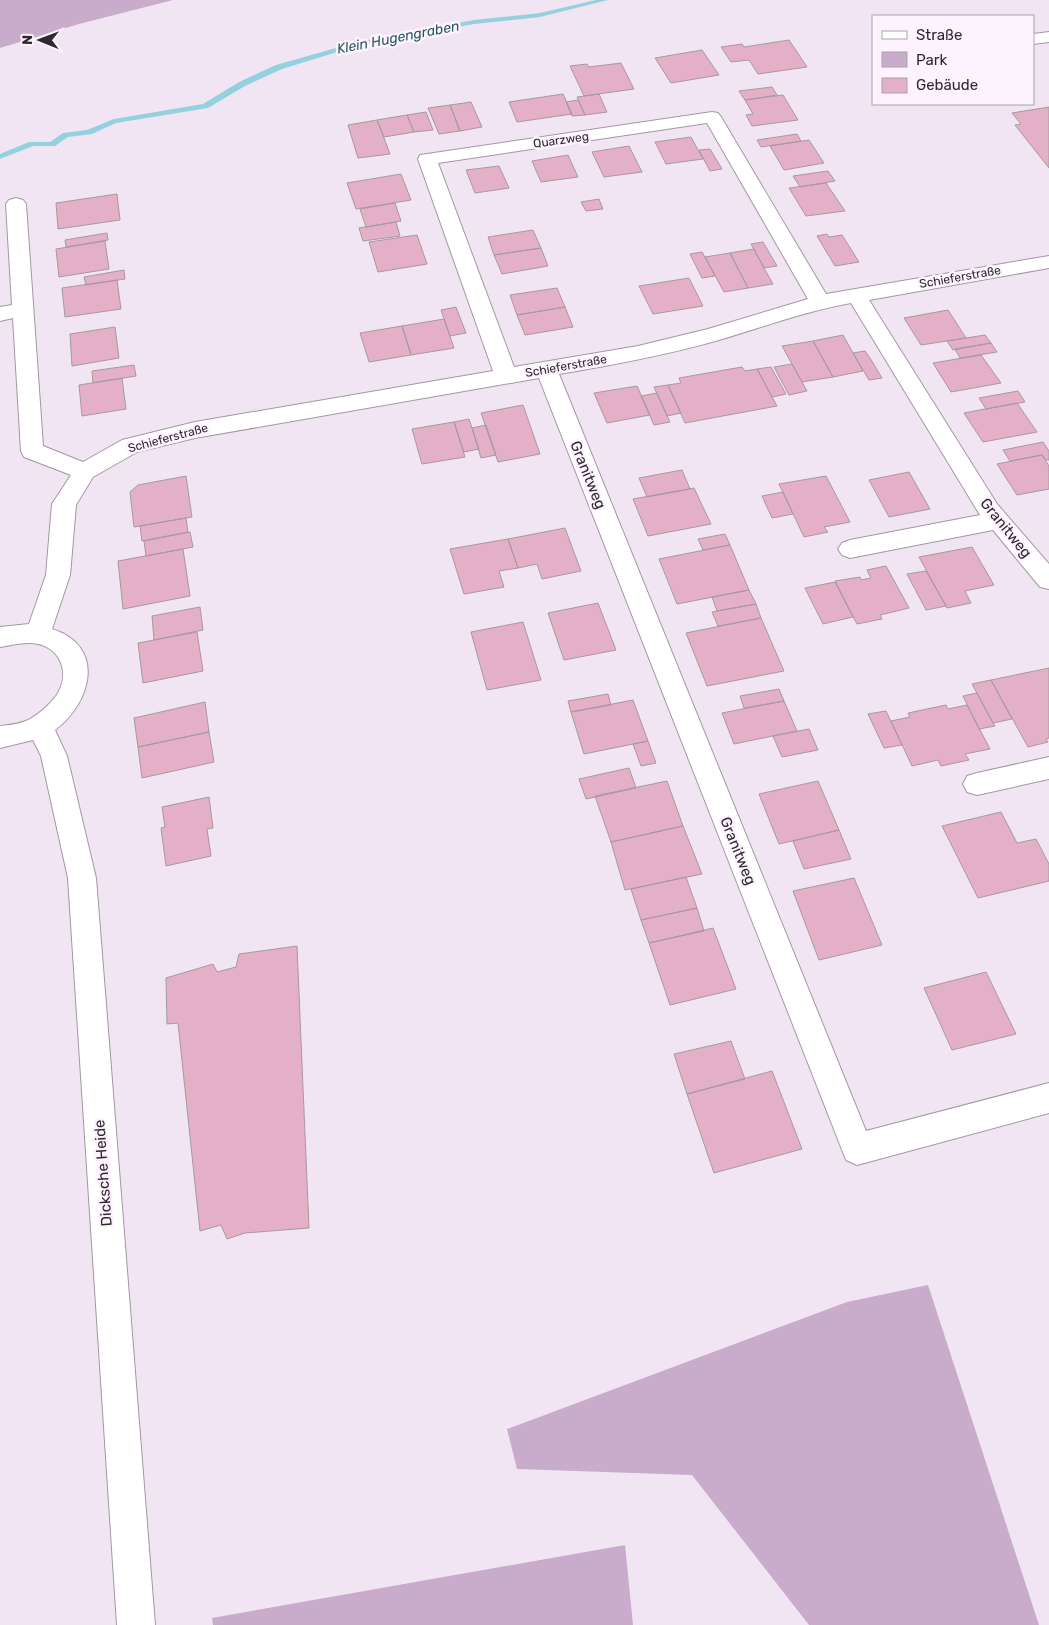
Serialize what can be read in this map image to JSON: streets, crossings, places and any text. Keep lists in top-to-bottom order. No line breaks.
{"streets":{"street":["Quarzweg","Schieferstraße","Granitweg","Dicksche Heide"]},"crossings":[["Quarzweg","Schieferstraße"],["Schieferstraße","Granitweg"]],"water":["Klein Hugengraben"],"legend":["Straße","Park","Gebäude"],"north":"left"}
